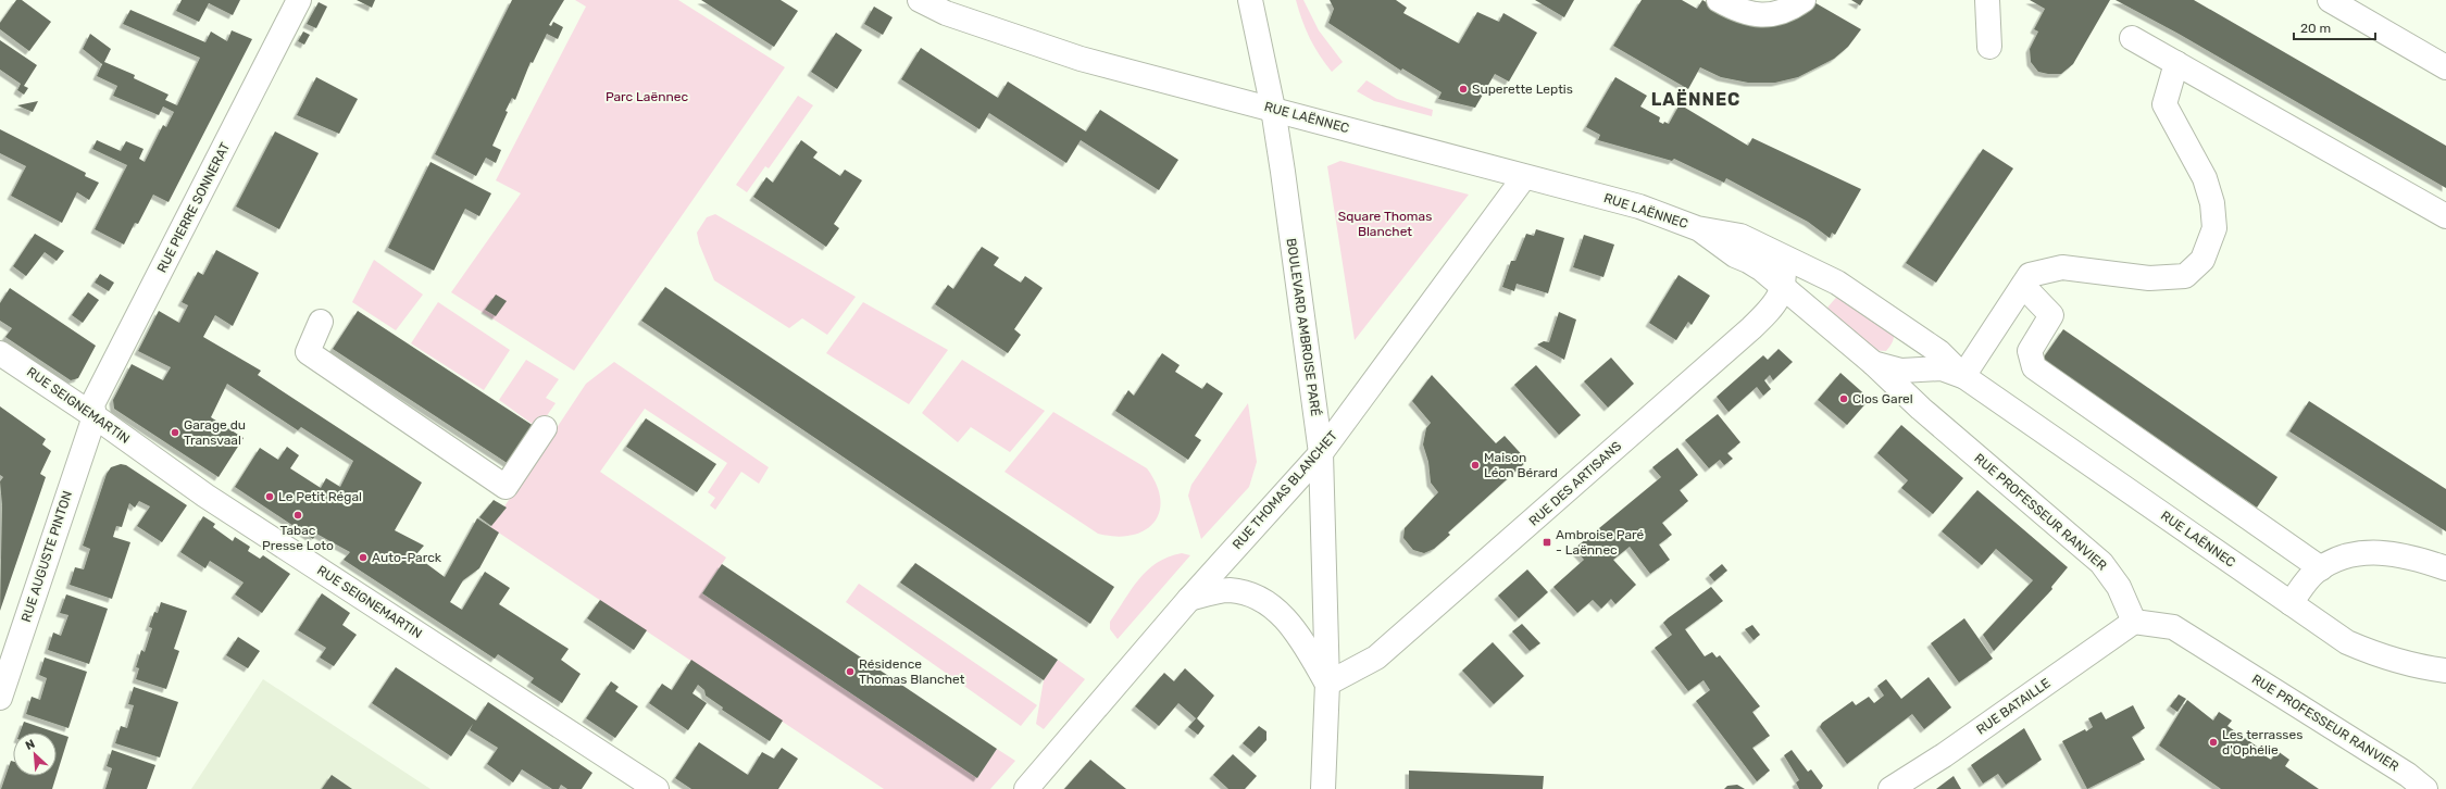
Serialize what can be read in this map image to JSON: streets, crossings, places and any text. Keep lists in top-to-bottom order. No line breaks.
{"streets":{"street":["RUE LAËNNEC","RUE PIERRE SONNERAT","BOULEVARD AMBROISE PARÉ","RUE SEIGNEMARTIN","RUE DES ARTISANS","RUE THOMAS BLANCHET","RUE PROFESSEUR RANVIER","RUE AUGUSTE PINTON","RUE BATAILLE"]},"crossings":[["RUE LAËNNEC","BOULEVARD AMBROISE PARÉ"],["RUE LAËNNEC","RUE DES ARTISANS"],["RUE LAËNNEC","RUE THOMAS BLANCHET"],["RUE LAËNNEC","RUE PROFESSEUR RANVIER"],["RUE PIERRE SONNERAT","RUE SEIGNEMARTIN"],["RUE PIERRE SONNERAT","RUE AUGUSTE PINTON"],["BOULEVARD AMBROISE PARÉ","RUE DES ARTISANS"],["BOULEVARD AMBROISE PARÉ","RUE THOMAS BLANCHET"],["RUE SEIGNEMARTIN","RUE AUGUSTE PINTON"],["RUE PROFESSEUR RANVIER","RUE BATAILLE"]],"districts":["LAËNNEC"],"parks":["Parc Laënnec","Square Thomas Blanchet"],"places":{"other":["Superette Leptis","Clos Garel","Garage du Transvaal","Maison Léon Bérard","Le Petit Régal","Tabac Presse Loto","Auto-Parck","Résidence Thomas Blanchet","Les terrasses d'Ophélie"],"transit":["Ambroise Paré - Laënnec"]},"scale_bar":"20 m","north":"top left"}
